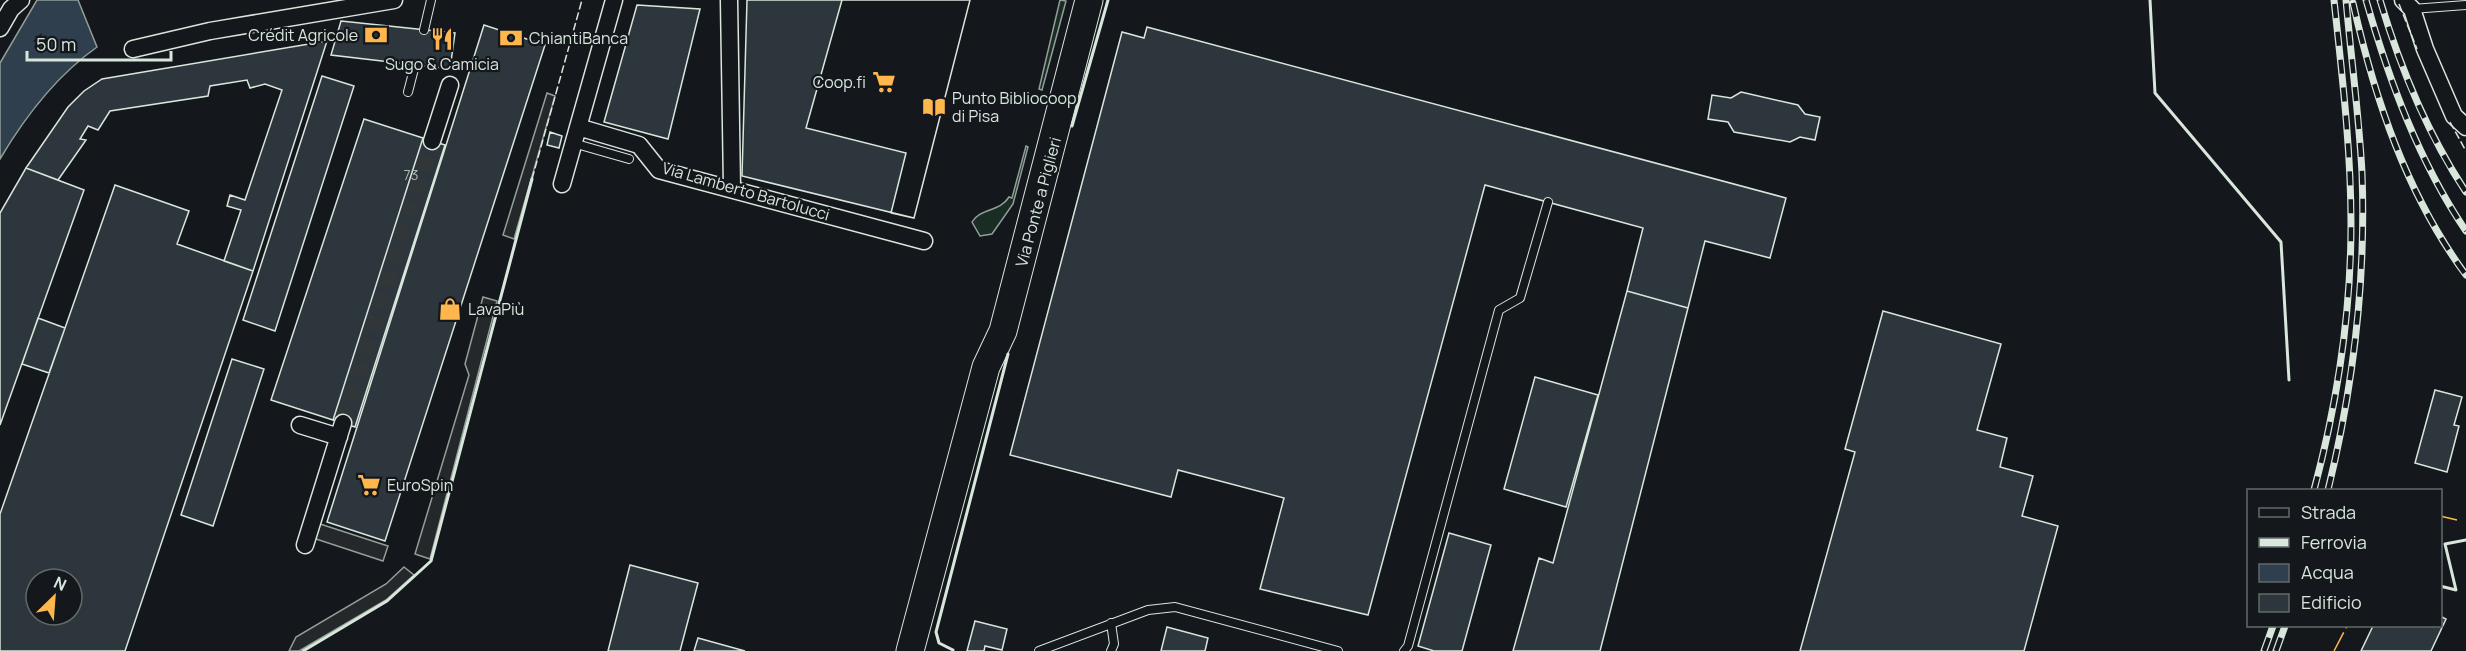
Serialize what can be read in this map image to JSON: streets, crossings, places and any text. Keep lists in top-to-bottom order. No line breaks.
{"streets":{"main road":["Via Ponte a Piglieri"],"street":["Via Lamberto Bartolucci"]},"places":{"bank":["Crédit Agricole","ChiantiBanca"],"restaurant":["Sugo & Camicia"],"supermarket":["Coop.fi","EuroSpin"],"library":["Punto Bibliocoop di Pisa"],"shop":["LavaPiù"]},"house_numbers":["73"],"legend":["Strada","Ferrovia","Acqua","Edificio"],"scale_bar":"50 m","north":"top right"}
